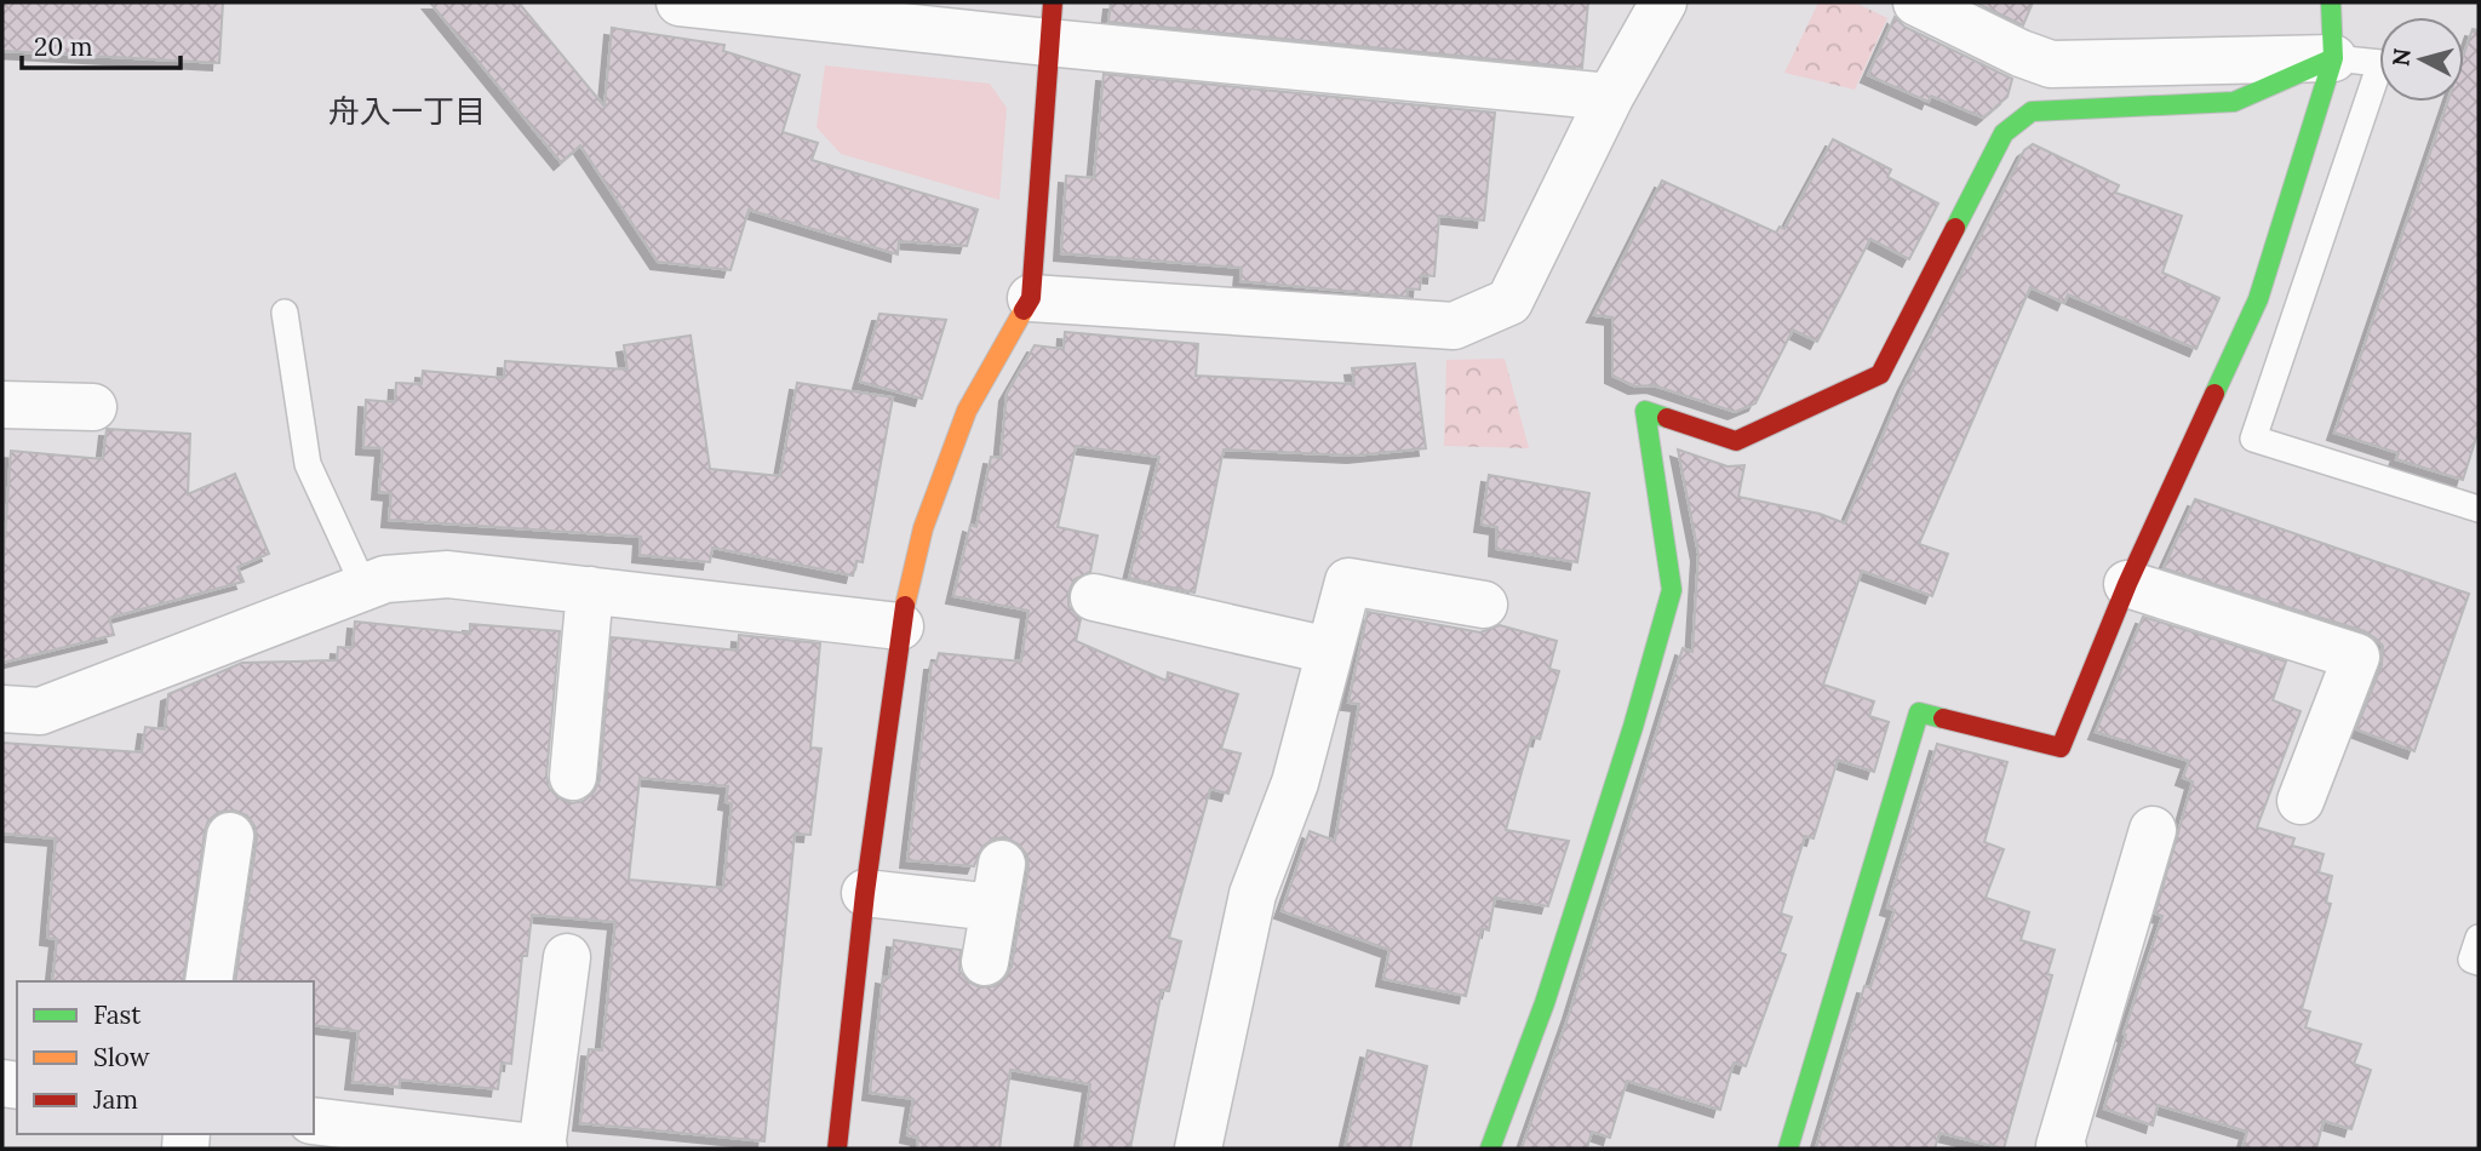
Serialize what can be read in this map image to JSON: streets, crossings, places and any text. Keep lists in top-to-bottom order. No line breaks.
{"districts":["舟入一丁目"],"legend":["Fast","Slow","Jam"],"scale_bar":"20 m","north":"left"}
